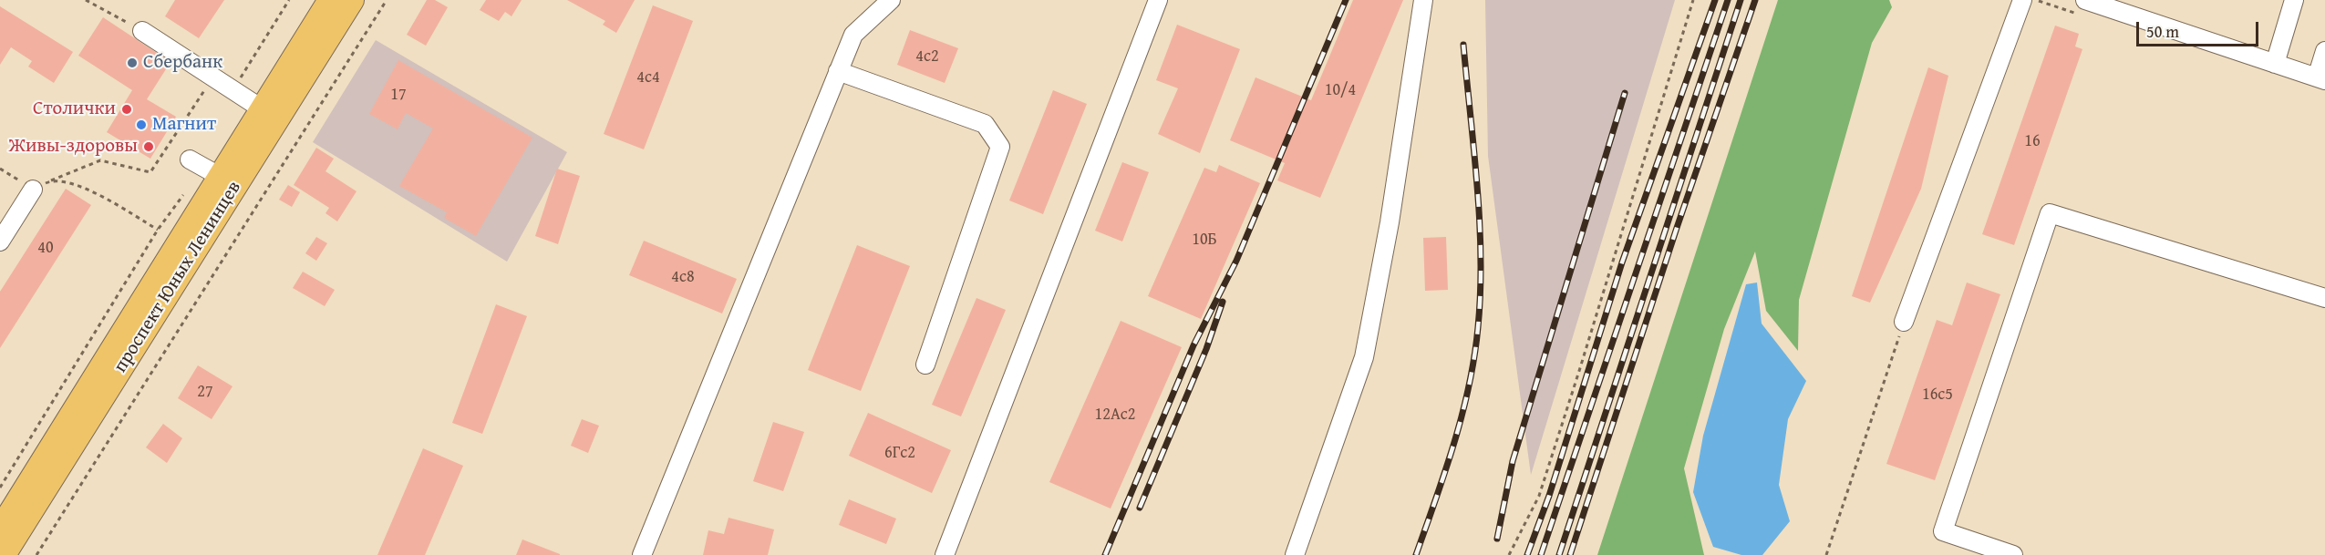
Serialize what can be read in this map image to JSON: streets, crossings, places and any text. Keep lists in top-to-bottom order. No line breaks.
{"streets":{"main road":["проспект Юных Ленинцев"]},"places":["Сбербанк","Столички","Магнит","Живы-здоровы"],"house_numbers":["4с2","4с4","10/4","17","16","10Б","40","4с8","27","16с5","12Ас2","6Гс2"],"scale_bar":"50 m"}
